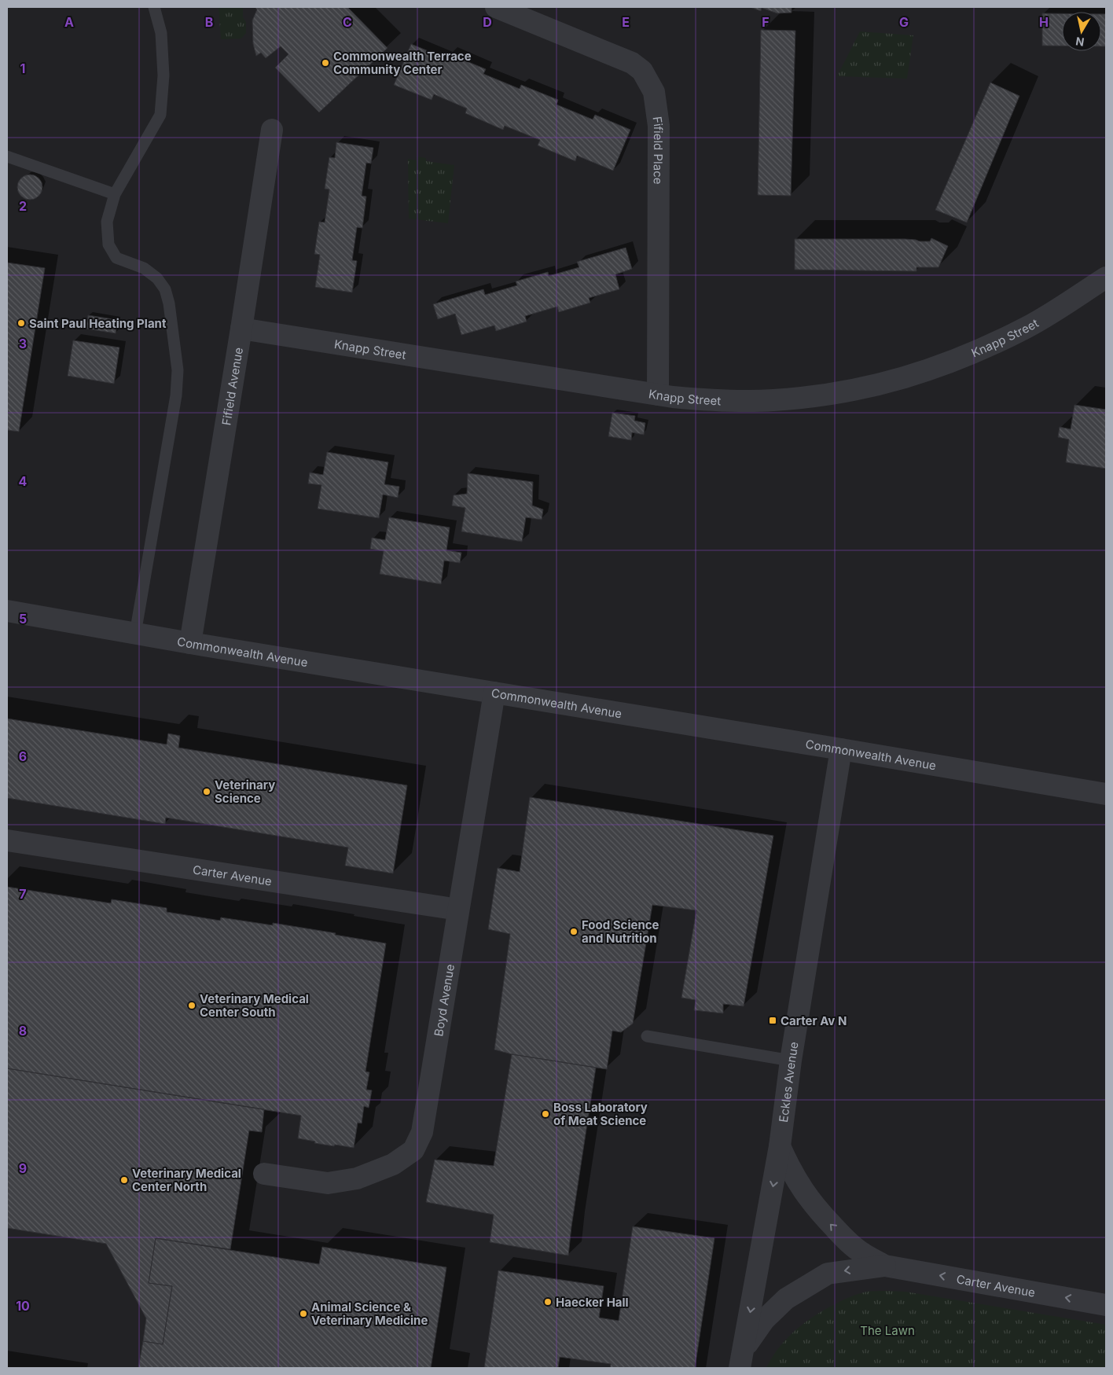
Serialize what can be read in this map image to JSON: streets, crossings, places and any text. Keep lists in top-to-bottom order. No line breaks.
{"streets":{"street":["Fifield Place","Knapp Street","Fifield Avenue","Commonwealth Avenue","Carter Avenue","Boyd Avenue","Eckles Avenue"]},"crossings":[["Fifield Place","Knapp Street"],["Knapp Street","Fifield Avenue"],["Fifield Avenue","Commonwealth Avenue"],["Commonwealth Avenue","Boyd Avenue"],["Commonwealth Avenue","Eckles Avenue"],["Carter Avenue","Boyd Avenue"],["Carter Avenue","Eckles Avenue"]],"one_way":["Carter Avenue"],"parks":["The Lawn"],"places":{"other":["Commonwealth Terrace Community Center","Saint Paul Heating Plant","Veterinary Science","Food Science and Nutrition","Veterinary Medical Center South","Boss Laboratory of Meat Science","Veterinary Medical Center North","Haecker Hall","Animal Science & Veterinary Medicine"],"transit":["Carter Av N"]},"north":"bottom","grid":{"columns":["A","B","C","D","E","F","G","H"],"rows":["1","2","3","4","5","6","7","8","9","10"]}}
